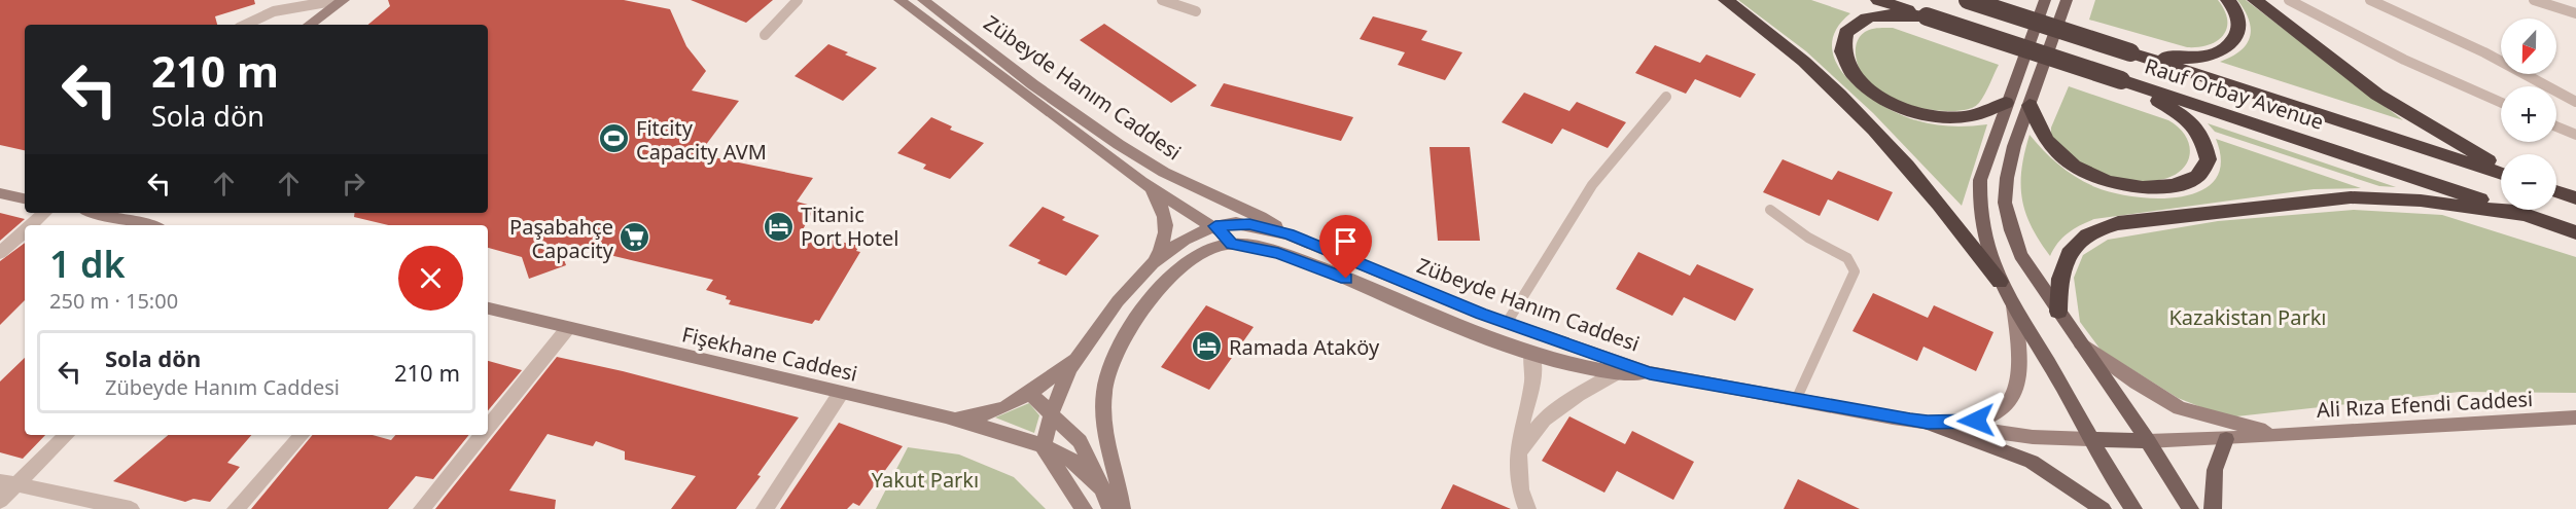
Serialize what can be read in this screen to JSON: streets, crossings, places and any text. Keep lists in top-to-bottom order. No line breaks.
{"streets":{"highway":["Rauf Orbay Avenue"],"main road":["Zübeyde Hanım Caddesi","Fişekhane Caddesi","Ali Rıza Efendi Caddesi"]},"crossings":[["Zübeyde Hanım Caddesi","Fişekhane Caddesi"]],"parks":["Kazakistan Parkı","Yakut Parkı"],"places":{"sports":["Fitcity Capacity AVM"],"hotel":["Titanic Port Hotel","Ramada Ataköy"],"supermarket":["Paşabahçe Capacity"]},"north":"bottom","page":{"map_buttons":["+","−"],"turn":["210 m","Sola dön"],"heading":["1 dk","250 m · 15:00"],"list":[{"name":"Sola dön","note":"Zübeyde Hanım Caddesi","value":"210 m"}]}}
